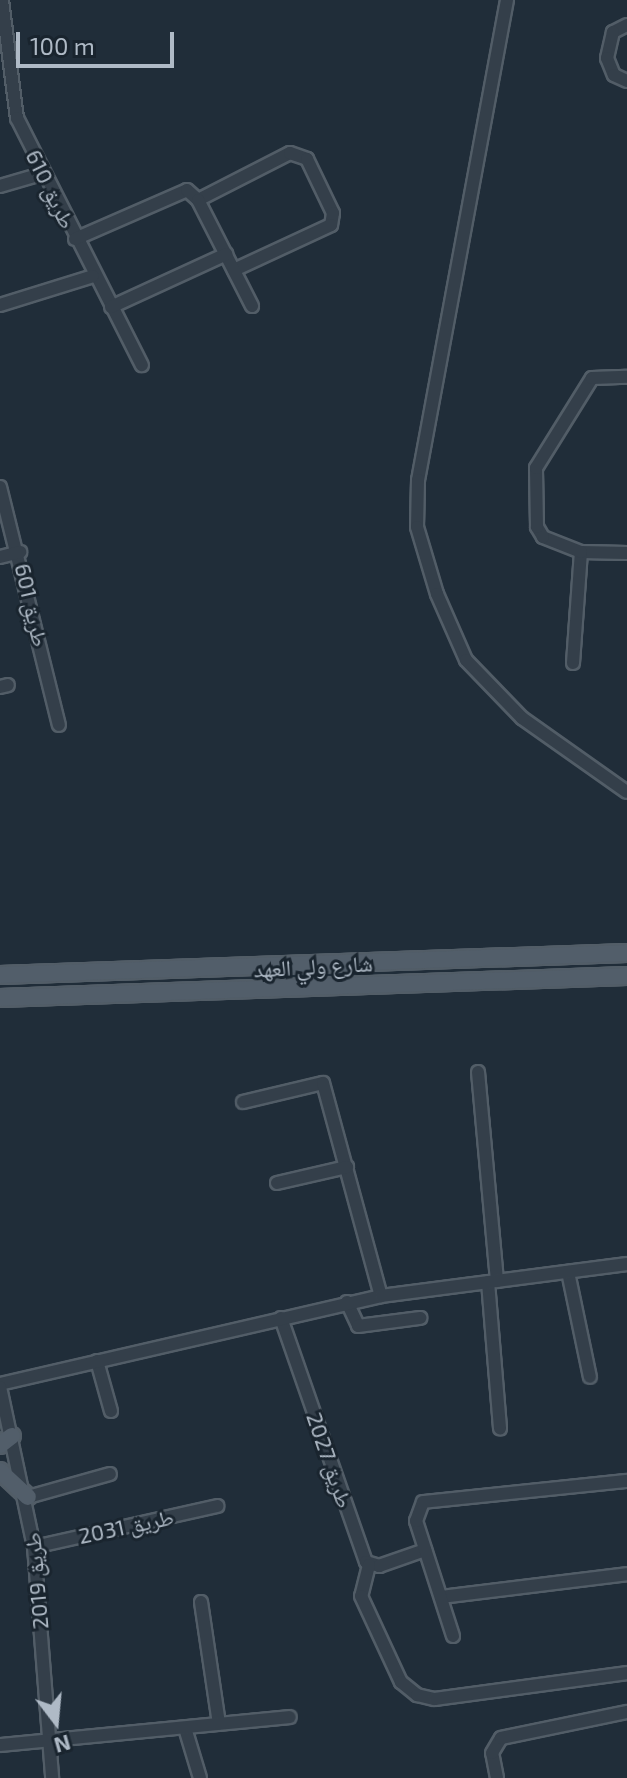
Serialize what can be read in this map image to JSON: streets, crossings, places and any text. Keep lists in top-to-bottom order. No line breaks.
{"streets":{"main road":["شارع ولي العهد"],"street":["طريق 610","طريق 601","طريق 2027","طريق 2031","طريق 2019"]},"crossings":[["طريق 2031","طريق 2019"]],"scale_bar":"100 m","north":"bottom"}
